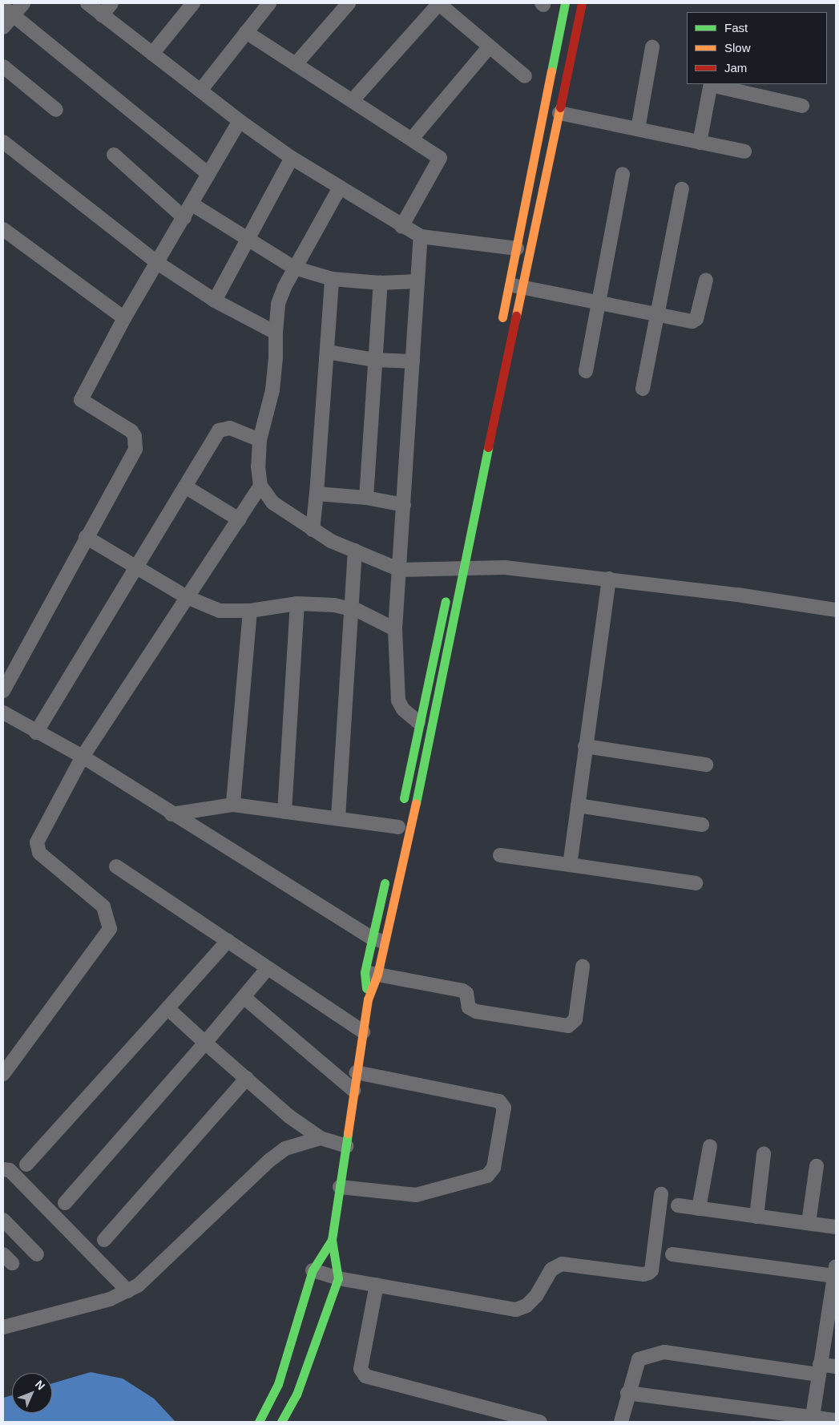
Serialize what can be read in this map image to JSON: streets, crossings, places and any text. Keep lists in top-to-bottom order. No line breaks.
{"legend":["Fast","Slow","Jam"],"north":"top right"}
